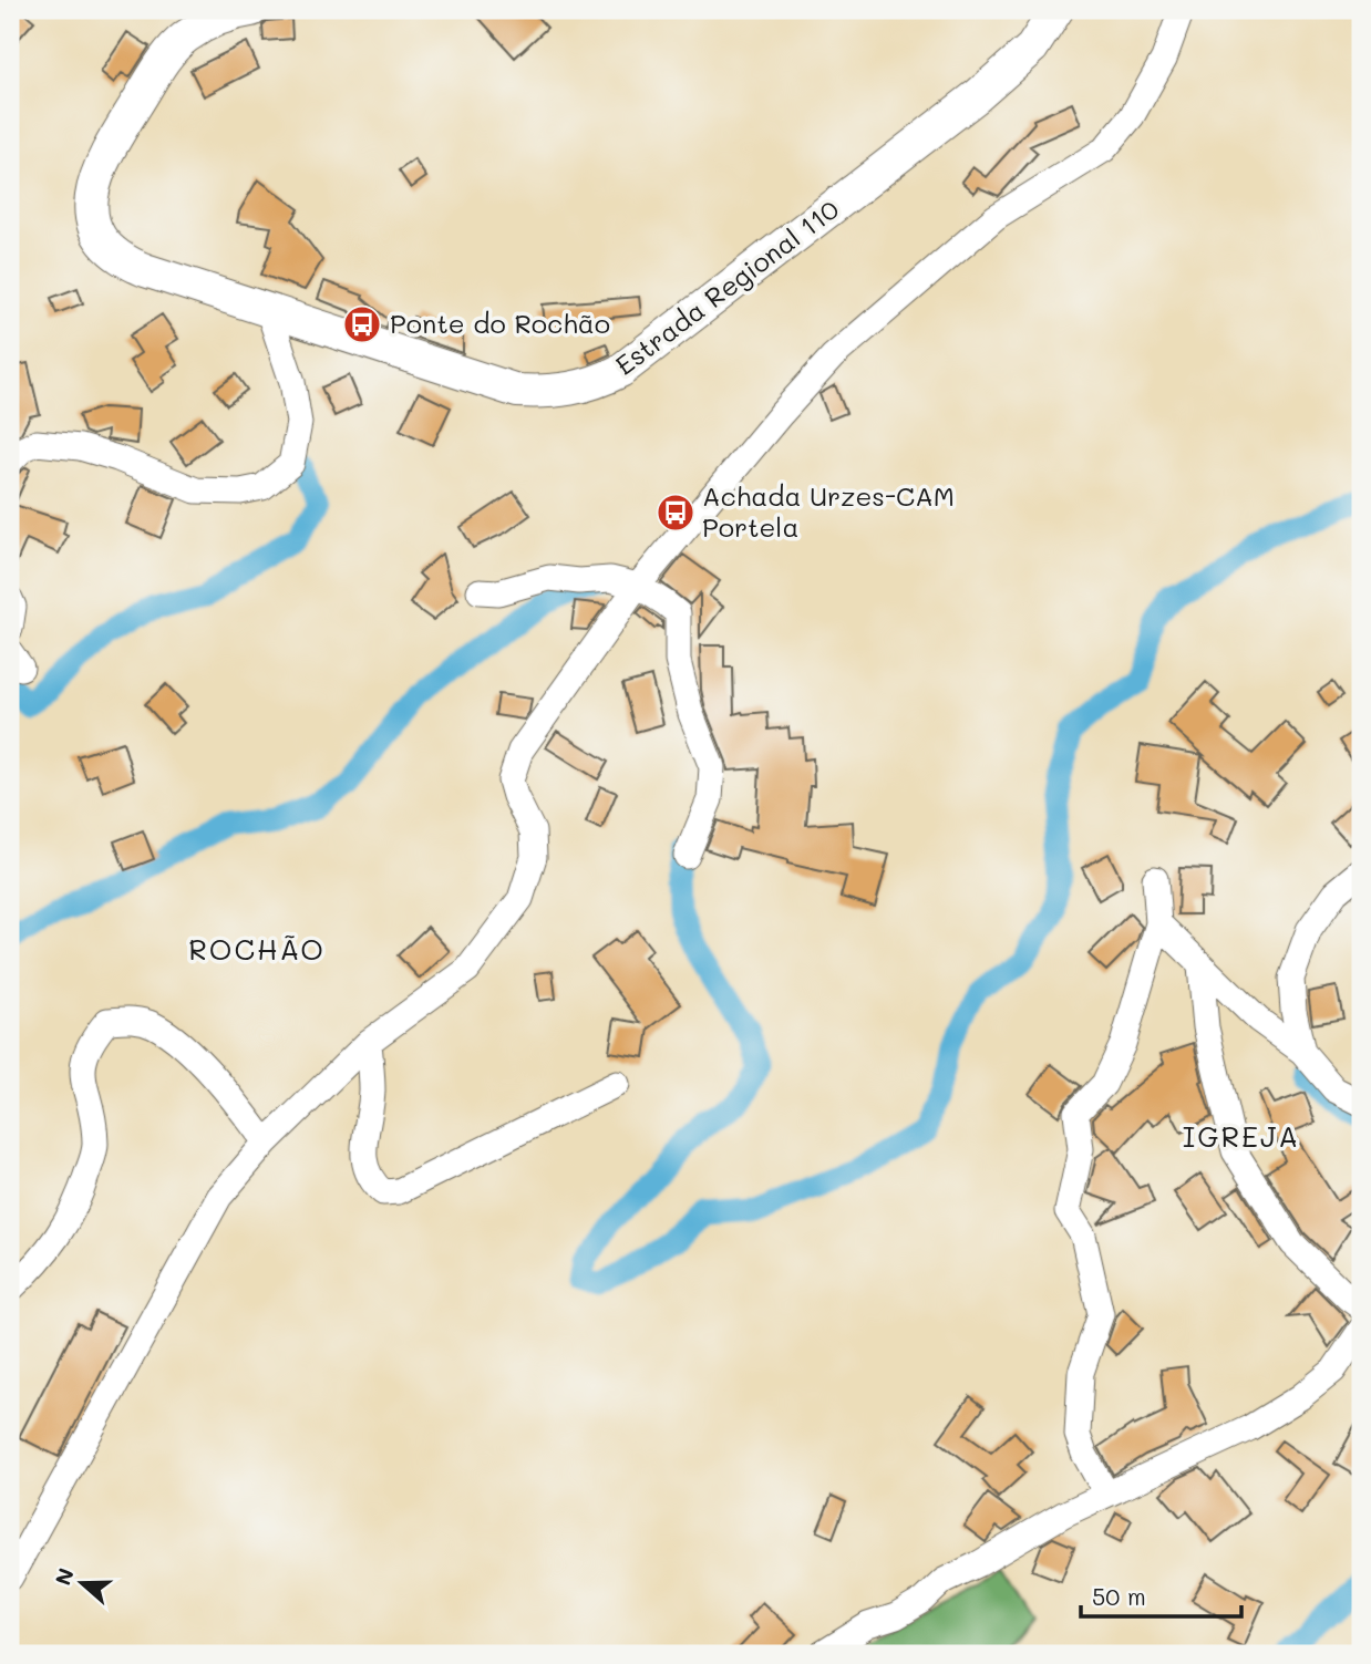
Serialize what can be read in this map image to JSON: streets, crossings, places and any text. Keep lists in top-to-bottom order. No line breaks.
{"streets":{"main road":["Estrada Regional 110"]},"districts":["ROCHÃO","IGREJA"],"places":{"bus stop":["Ponte do Rochão","Achada Urzes-CAM Portela"]},"scale_bar":"50 m","north":"left"}
